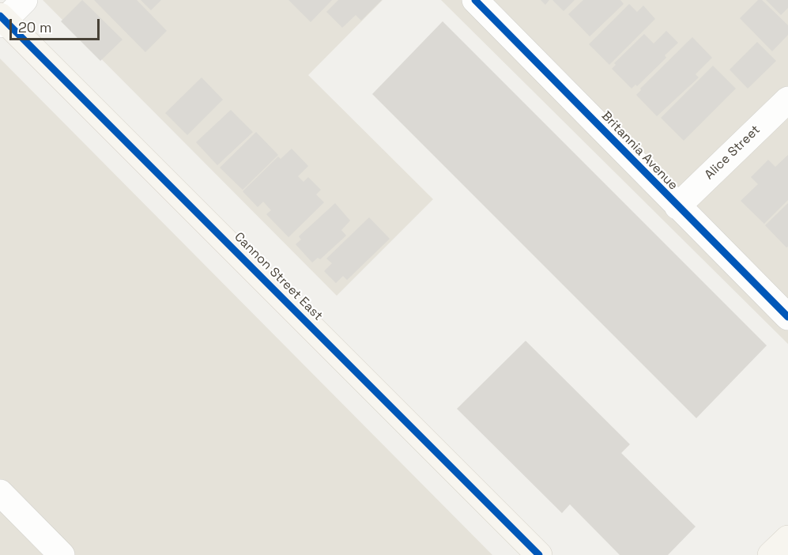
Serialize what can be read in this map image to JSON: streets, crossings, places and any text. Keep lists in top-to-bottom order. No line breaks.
{"streets":{"street":["Britannia Avenue","Alice Street","Cannon Street East"]},"crossings":[["Britannia Avenue","Alice Street"]],"scale_bar":"20 m"}
